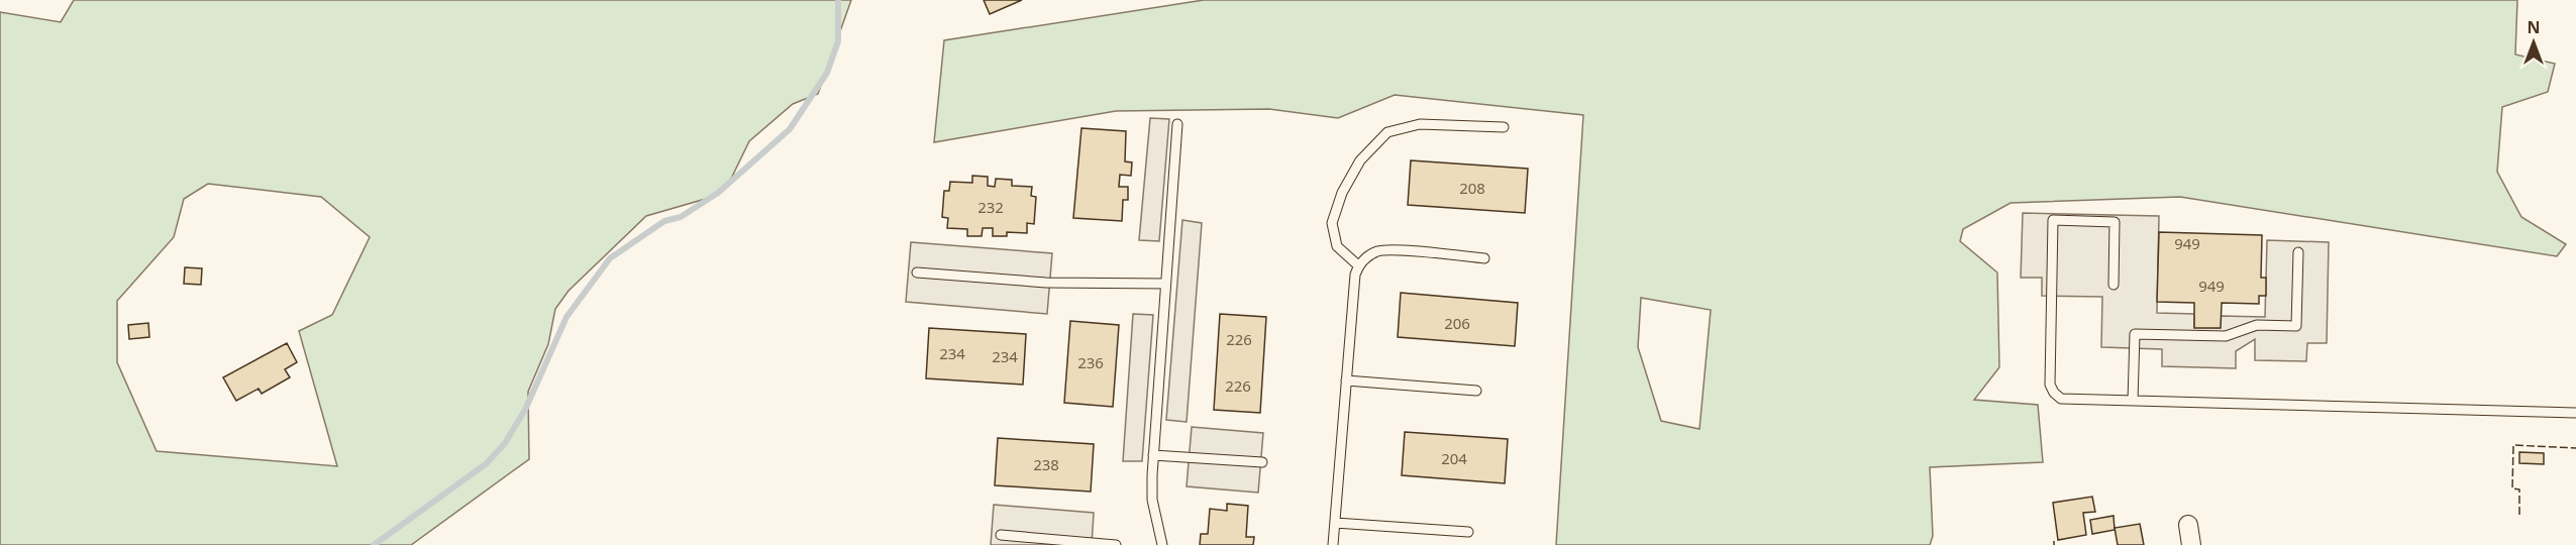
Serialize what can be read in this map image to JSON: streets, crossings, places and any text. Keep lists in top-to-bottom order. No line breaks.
{"house_numbers":["208","232","949","949","206","226","234","234","236","226","204","238"],"north":"top"}
